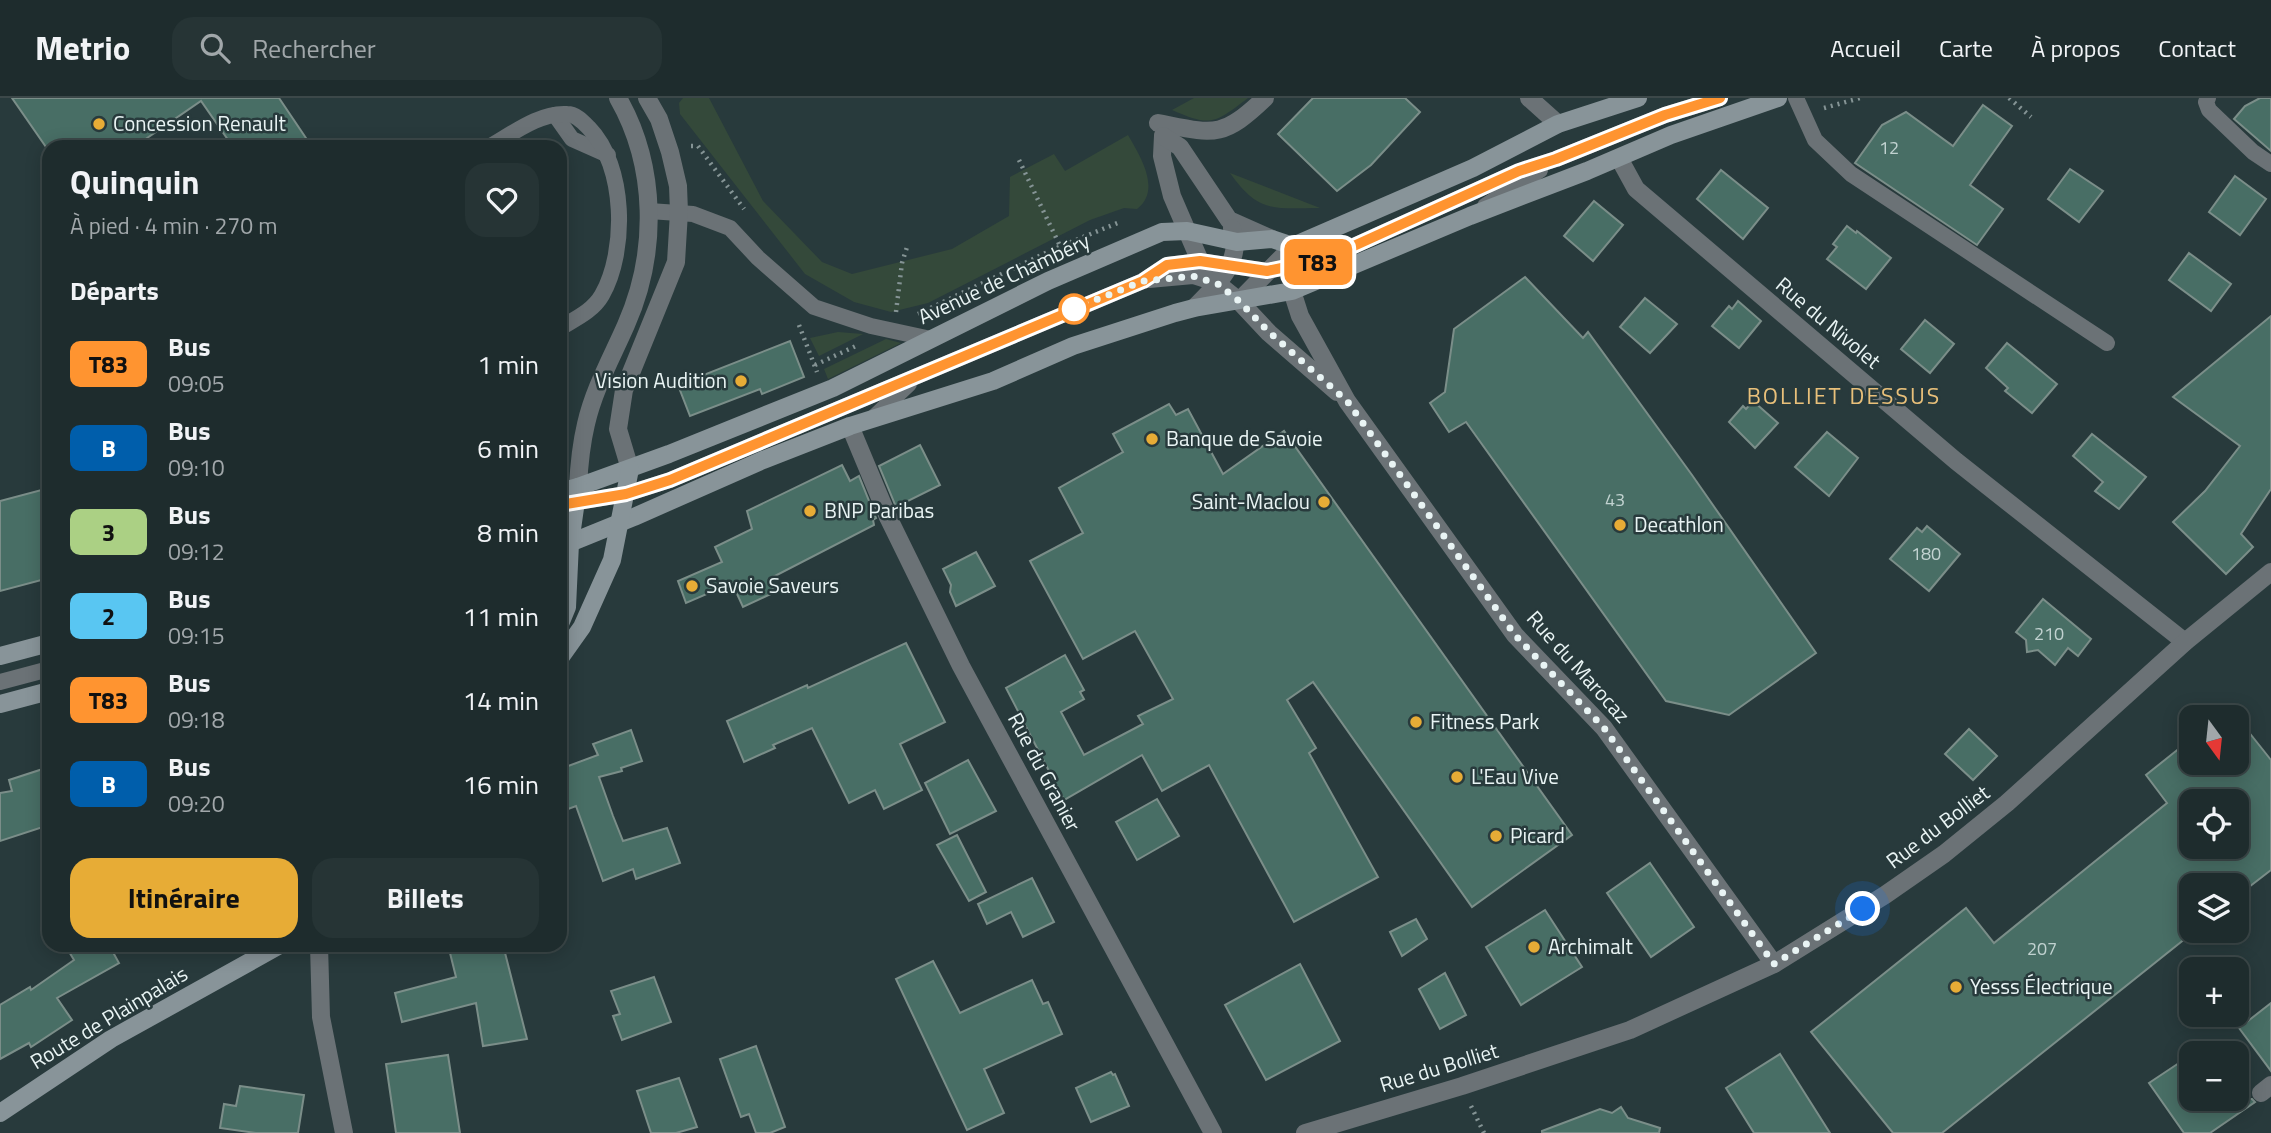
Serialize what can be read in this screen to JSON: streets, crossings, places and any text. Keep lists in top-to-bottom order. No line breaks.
{"streets":{"main road":["Avenue de Chambéry","Route de Plainpalais"],"street":["Rue du Nivolet","Rue du Marocaz","Rue du Granier","Rue du Bolliet"]},"crossings":[["Avenue de Chambéry","Rue du Marocaz"],["Rue du Nivolet","Rue du Bolliet"],["Rue du Marocaz","Rue du Bolliet"]],"districts":["BOLLIET DESSUS"],"places":["Concession Renault","Vision Audition","Banque de Savoie","Saint-Maclou","BNP Paribas","Decathlon","Savoie Saveurs","Fitness Park","L'Eau Vive","Picard","Archimalt","Yesss Électrique"],"lines":["bus line T83"],"house_numbers":["12","43","180","210","207"],"north":"bottom","page":{"header":"Metrio","search":"Rechercher","nav":["Accueil","Carte","À propos","Contact"],"on_map":"T83","heading":[["Quinquin","À pied · 4 min · 270 m"],"Départs"],"list":[{"mark":"T83","name":"Bus","note":"09:05","value":"1 min"},{"mark":"B","name":"Bus","note":"09:10","value":"6 min"},{"mark":"3","name":"Bus","note":"09:12","value":"8 min"},{"mark":"2","name":"Bus","note":"09:15","value":"11 min"},{"mark":"T83","name":"Bus","note":"09:18","value":"14 min"},{"mark":"B","name":"Bus","note":"09:20","value":"16 min"}],"map_buttons":["+","−"],"buttons":["Itinéraire","Billets"]}}
